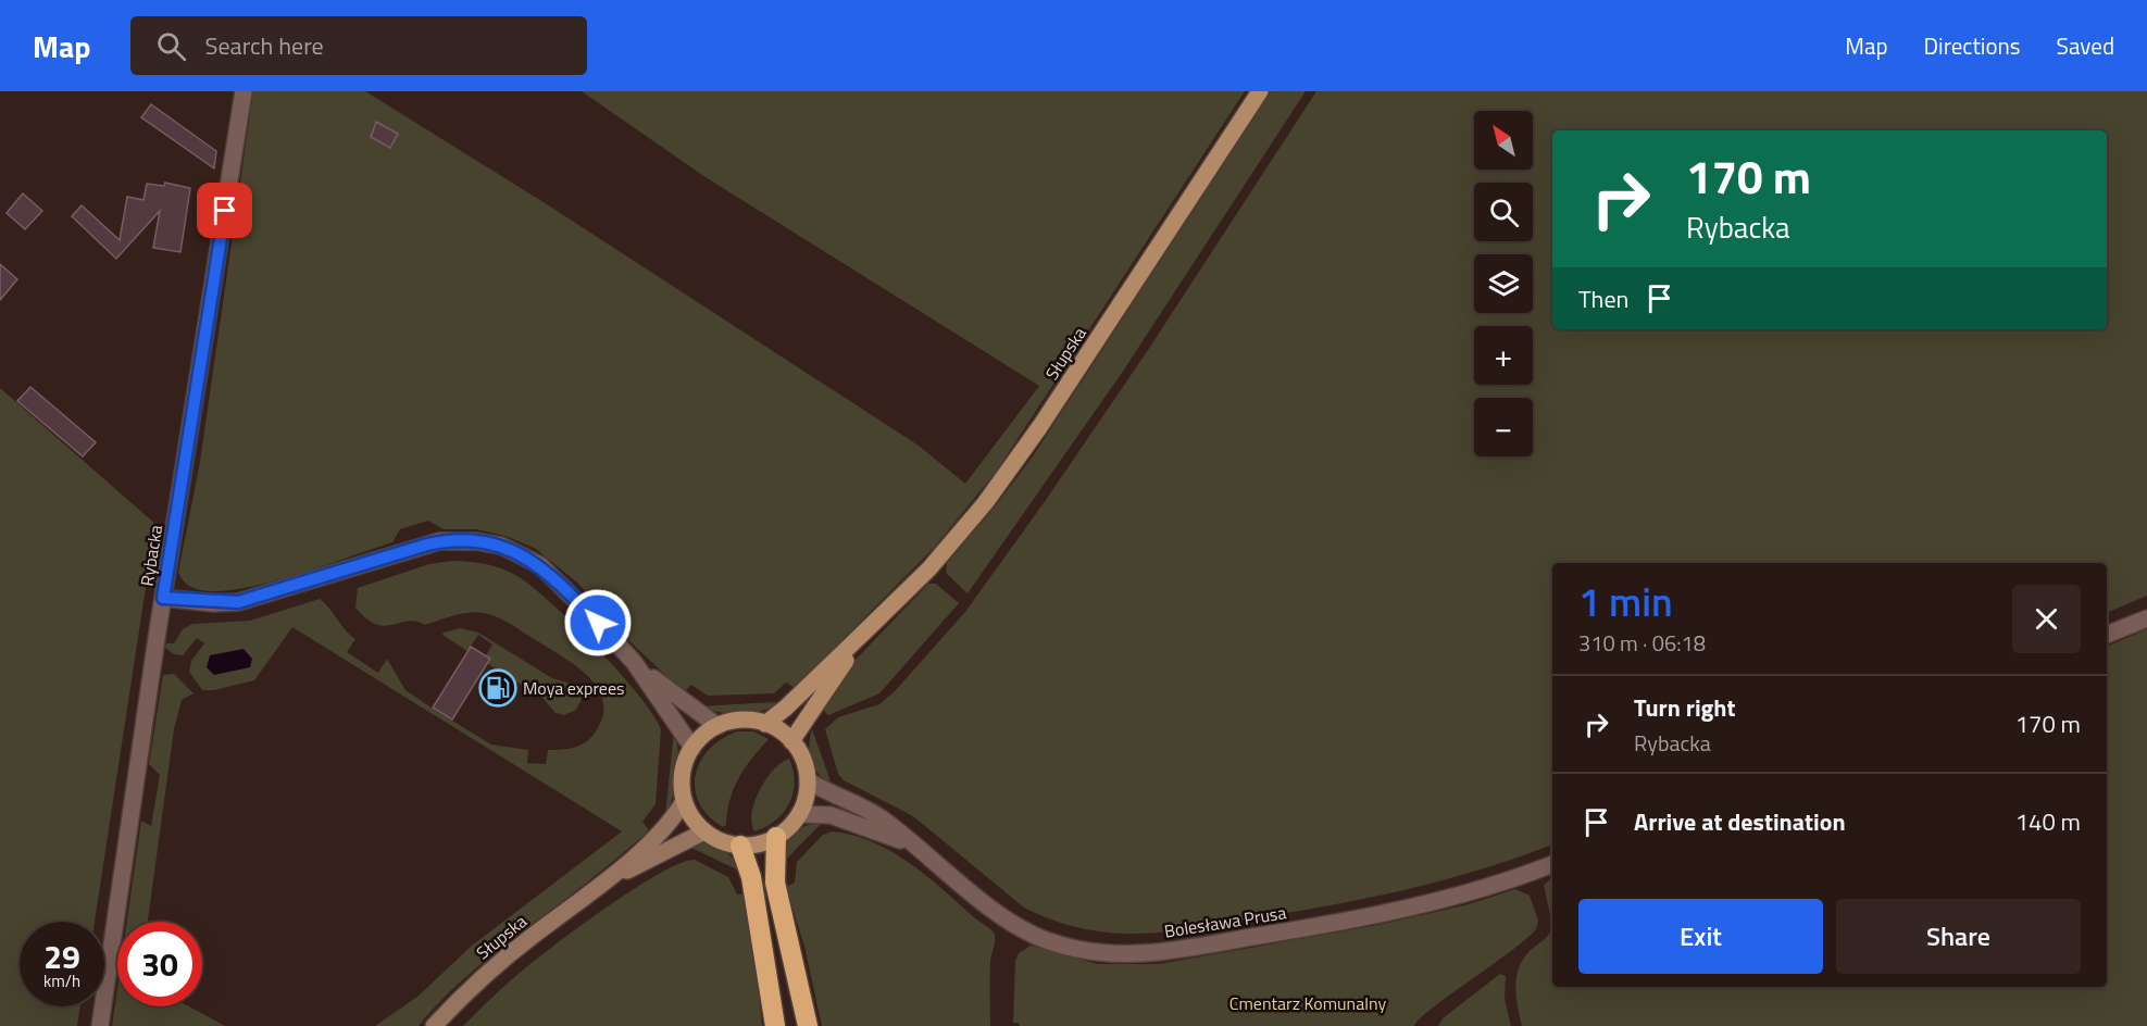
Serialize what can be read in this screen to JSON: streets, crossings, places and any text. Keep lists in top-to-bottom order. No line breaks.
{"streets":{"main road":["Słupska"],"street":["Rybacka","Bolesława Prusa"]},"crossings":[["Słupska","Bolesława Prusa"]],"parks":["Cmentarz Komunalny"],"places":{"fuel station":["Moya exprees"]},"north":"top left","page":{"header":"Map","search":"Search here","nav":["Map","Directions","Saved"],"map_buttons":["+","−"],"turn":["170 m","Rybacka"],"then":"Then","heading":["1 min","310 m · 06:18"],"list":[{"name":"Turn right","note":"Rybacka","value":"170 m"},{"name":"Arrive at destination","value":"140 m"}],"buttons":["Exit","Share"],"speed":"29 km/h","limit":"30"}}
